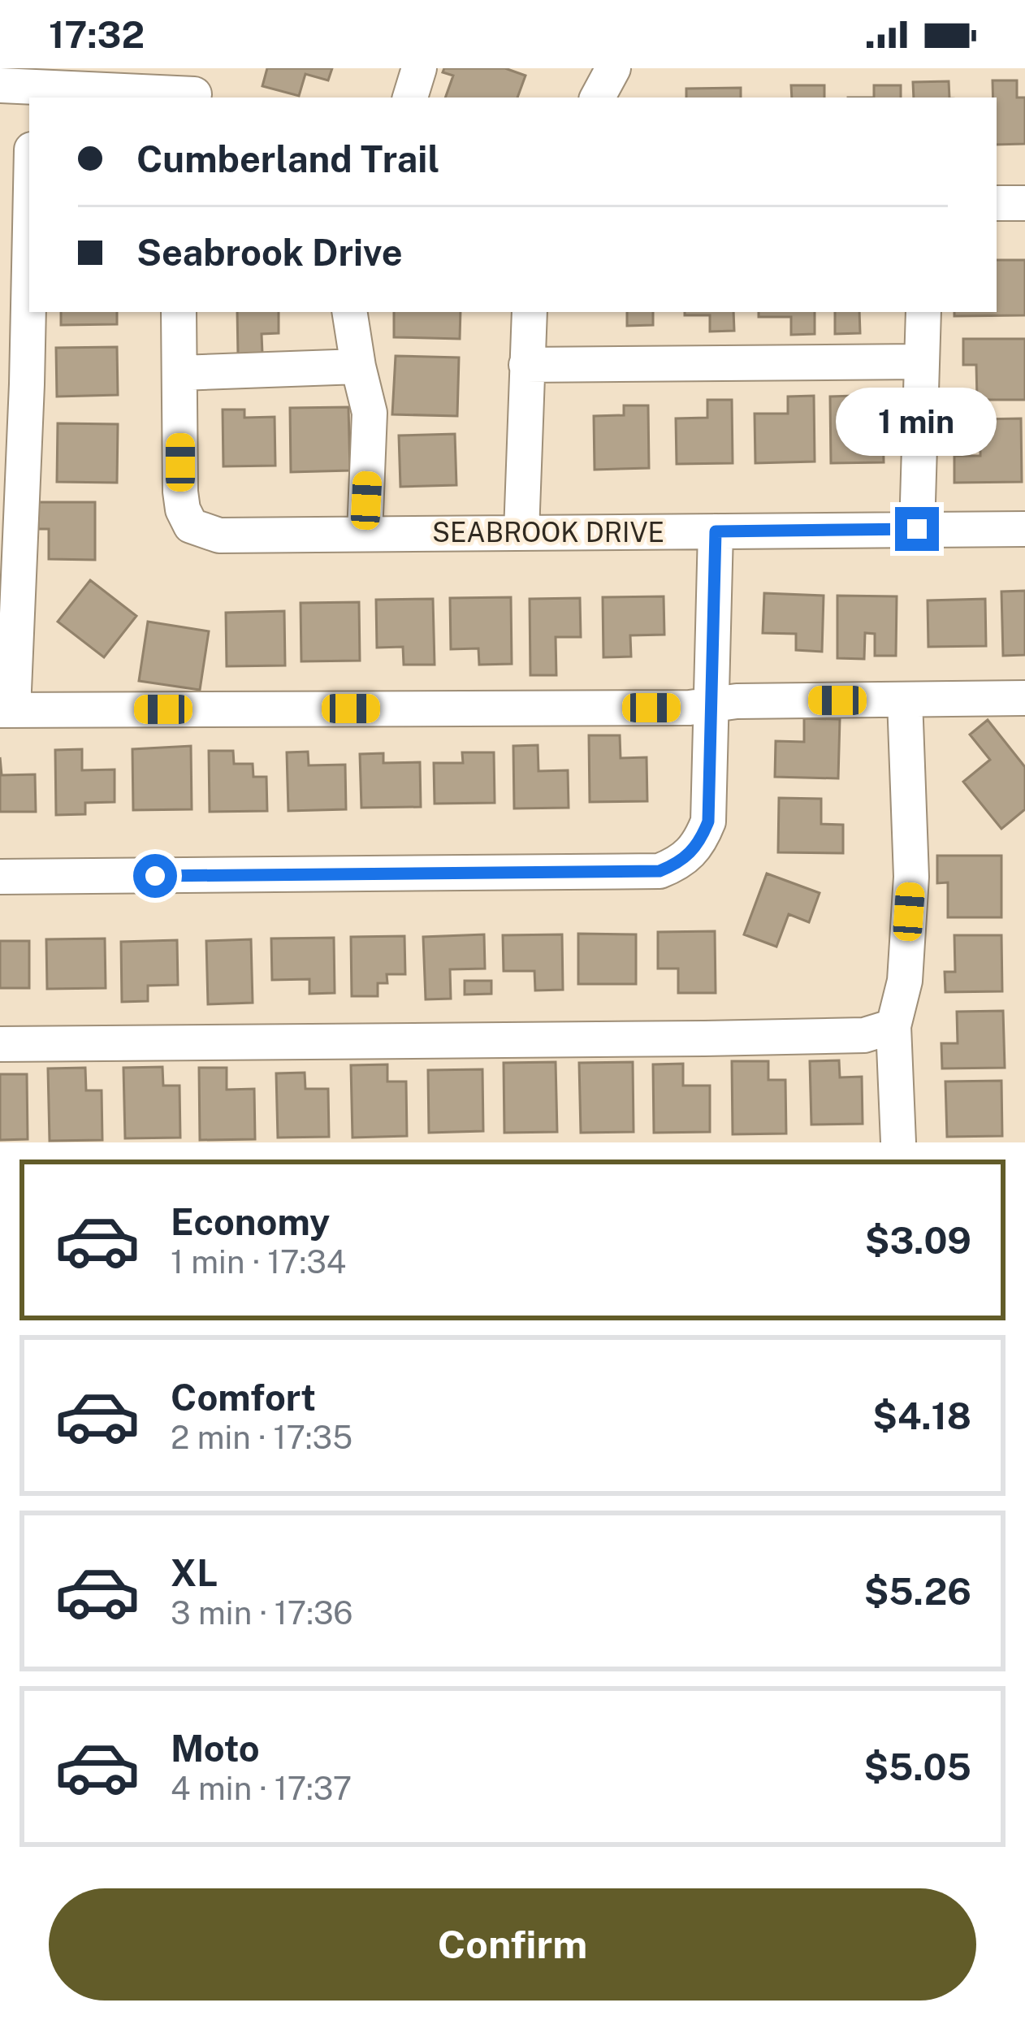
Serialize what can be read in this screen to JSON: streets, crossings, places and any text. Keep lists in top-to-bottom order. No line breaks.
{"streets":{"street":["SEABROOK DRIVE"]},"page":{"status":"17:32","banner":["Cumberland Trail","Seabrook Drive"],"bubble":"1 min","list":[{"name":"Economy","note":"1 min · 17:34","value":"$3.09"},{"name":"Comfort","note":"2 min · 17:35","value":"$4.18"},{"name":"XL","note":"3 min · 17:36","value":"$5.26"},{"name":"Moto","note":"4 min · 17:37","value":"$5.05"}],"buttons":"Confirm"}}
